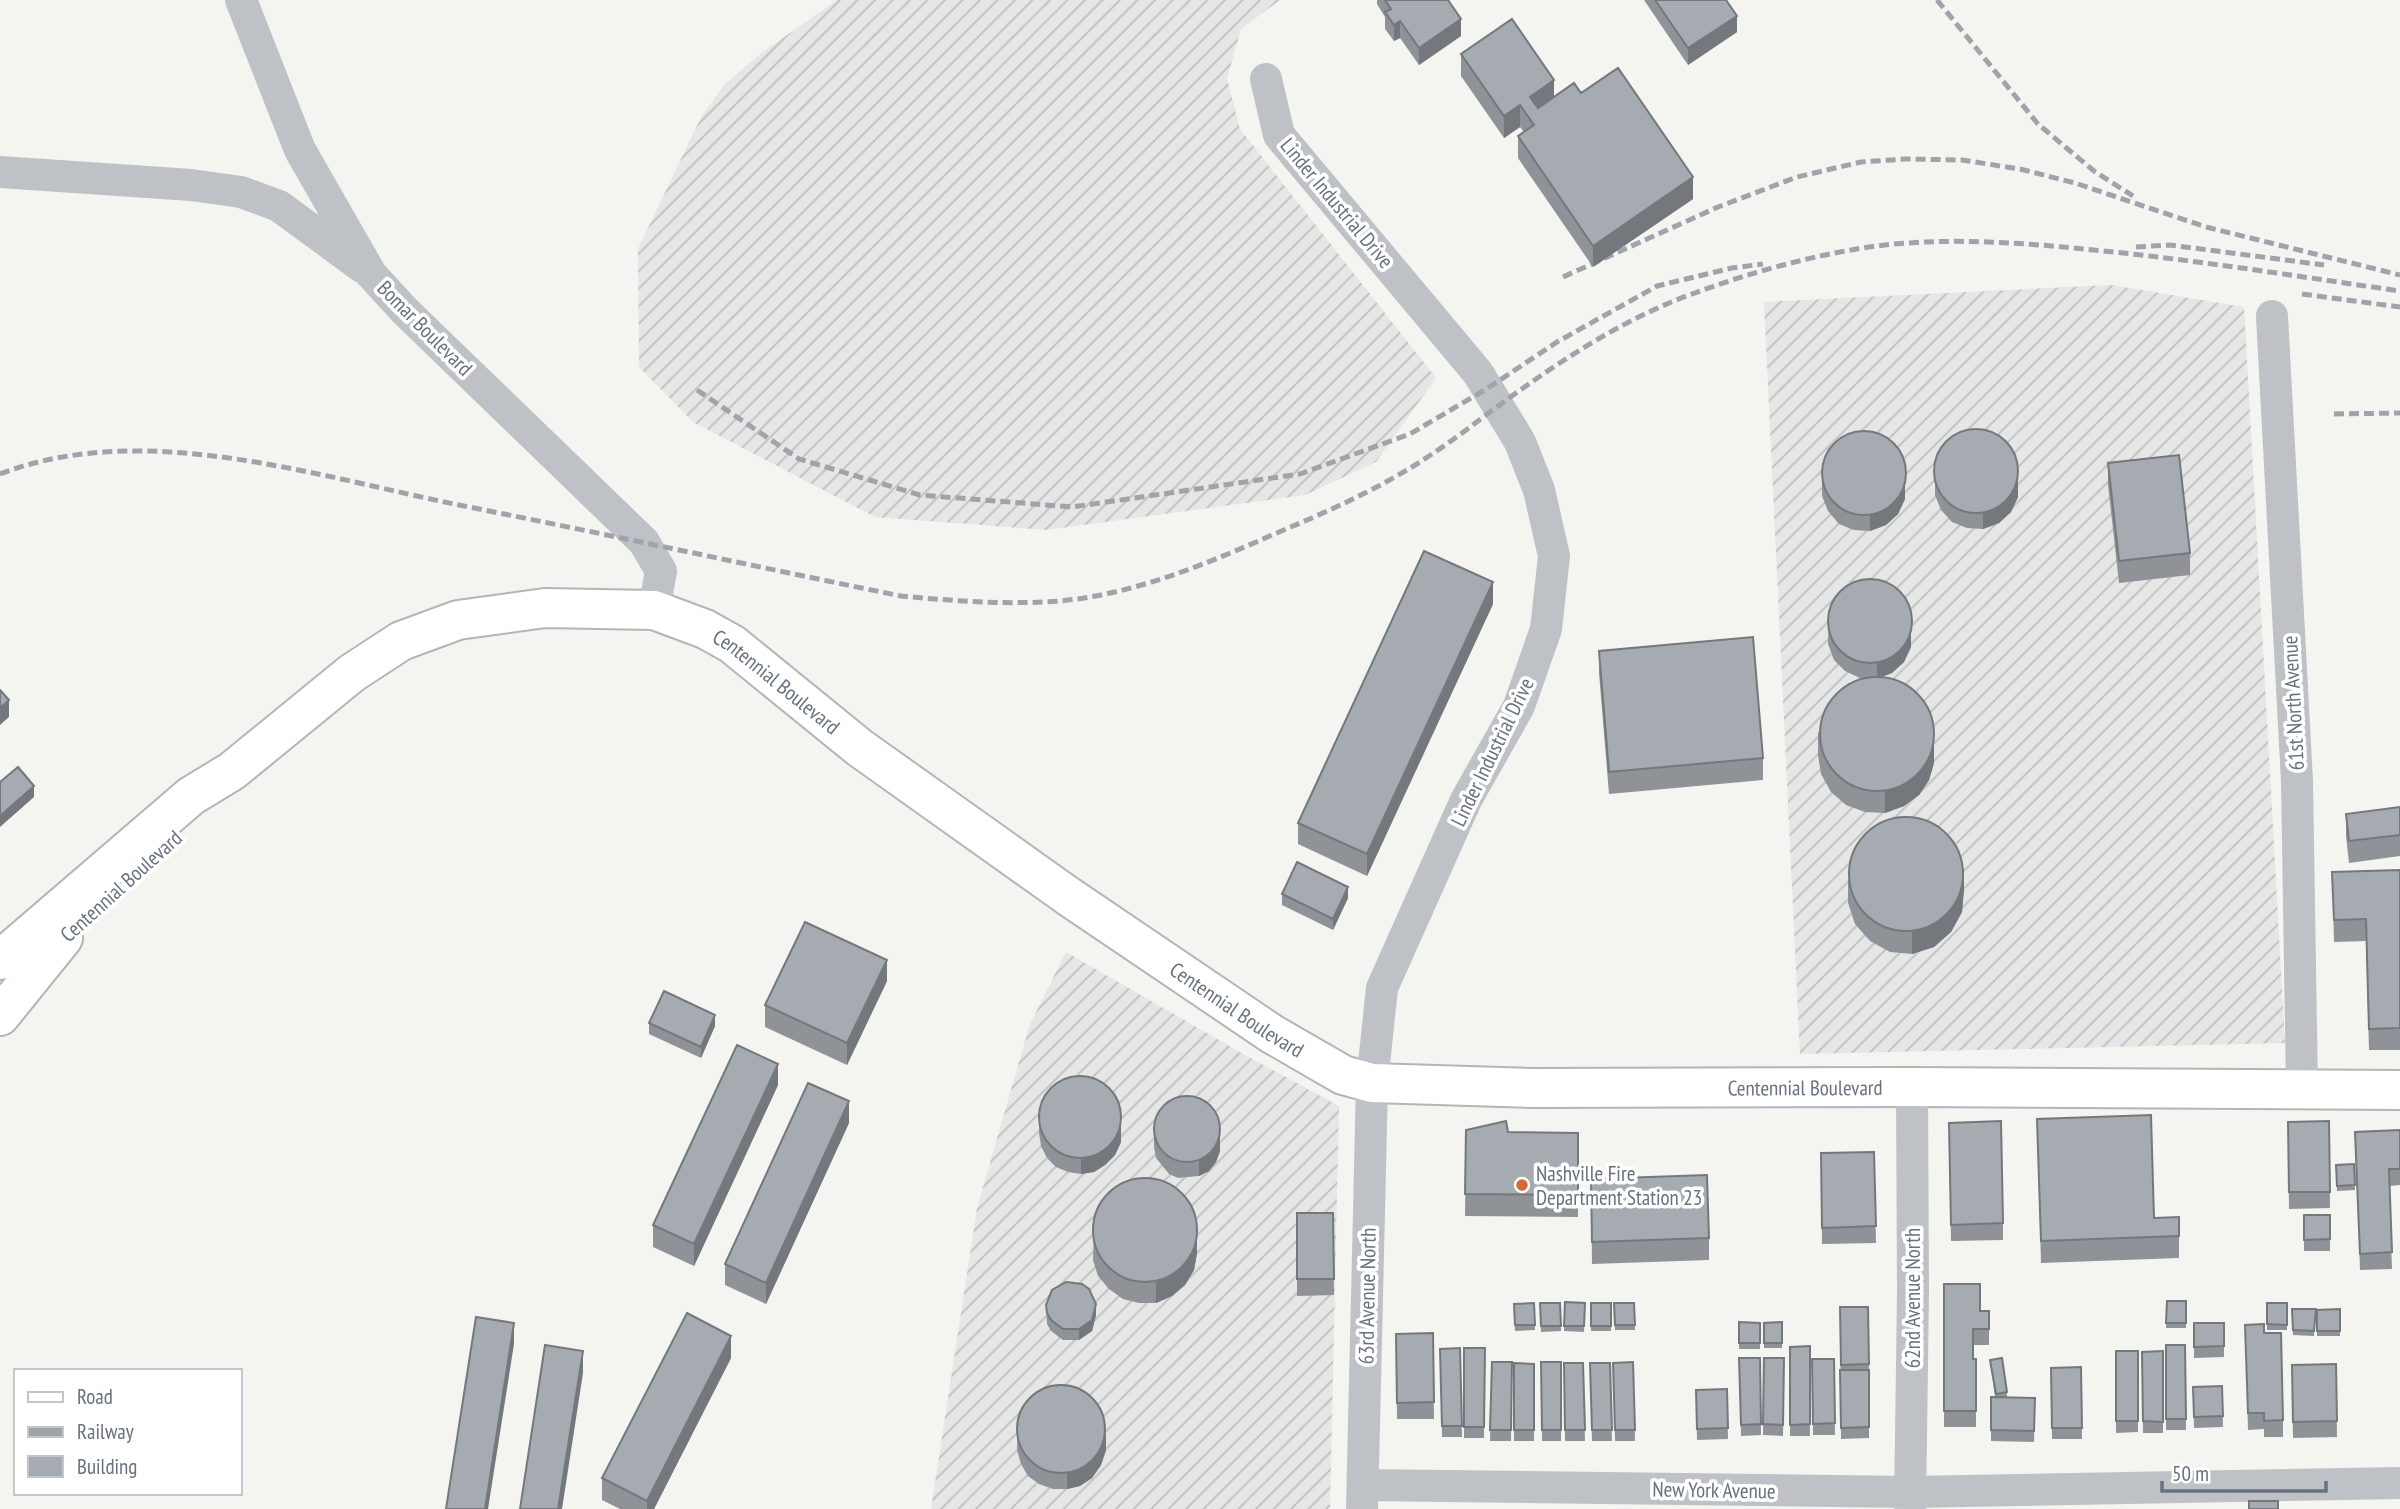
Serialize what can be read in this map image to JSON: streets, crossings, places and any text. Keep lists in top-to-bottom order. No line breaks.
{"streets":{"main road":["Centennial Boulevard"],"street":["Linder Industrial Drive","Bomar Boulevard","61st North Avenue","63rd Avenue North","62nd Avenue North","New York Avenue"]},"crossings":[["Linder Industrial Drive","Centennial Boulevard"],["Linder Industrial Drive","63rd Avenue North"],["Bomar Boulevard","Centennial Boulevard"],["Centennial Boulevard","61st North Avenue"],["Centennial Boulevard","63rd Avenue North"],["Centennial Boulevard","62nd Avenue North"],["63rd Avenue North","New York Avenue"],["62nd Avenue North","New York Avenue"]],"places":["Nashville Fire Department Station 23"],"legend":["Road","Railway","Building"],"scale_bar":"50 m"}
